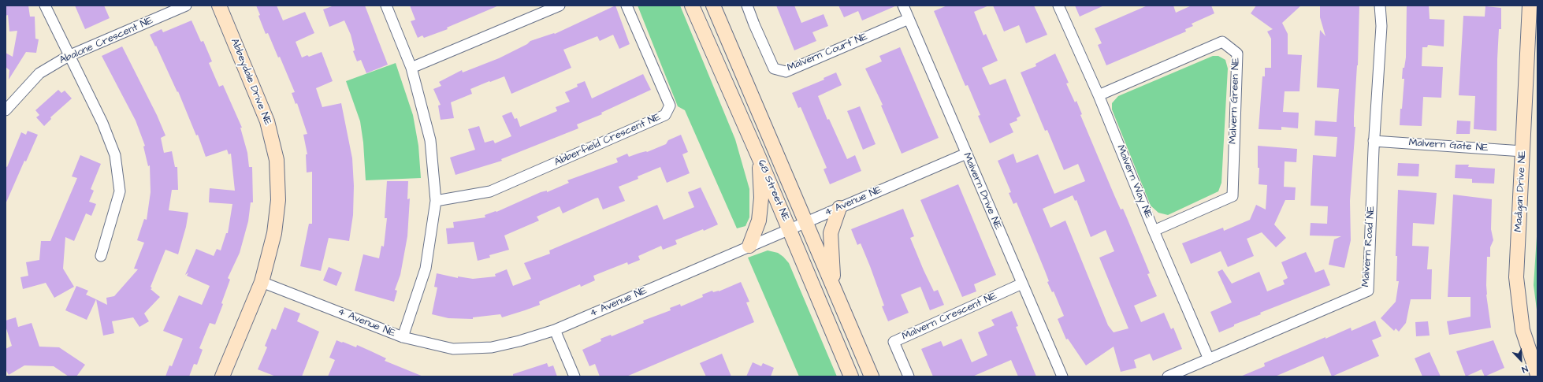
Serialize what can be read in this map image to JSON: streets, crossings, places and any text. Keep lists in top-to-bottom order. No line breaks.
{"streets":{"main road":["Abbeydale Drive NE","68 Street NE","Madigan Drive NE"],"street":["Abalone Crescent NE","Malvern Court NE","Malvern Green NE","Abberfield Crescent NE","Malvern Gate NE","Malvern Way NE","Malvern Drive NE","4 Avenue NE","Malvern Road NE","Malvern Crescent NE"]},"crossings":[["Malvern Court NE","Malvern Drive NE"],["Abbeydale Drive NE","4 Avenue NE"],["Malvern Green NE","Malvern Way NE"],["Malvern Gate NE","Madigan Drive NE"],["Malvern Gate NE","Malvern Road NE"],["Malvern Way NE","Malvern Road NE"],["68 Street NE","4 Avenue NE"],["Malvern Drive NE","4 Avenue NE"],["Malvern Drive NE","Malvern Crescent NE"]],"north":"bottom right"}
